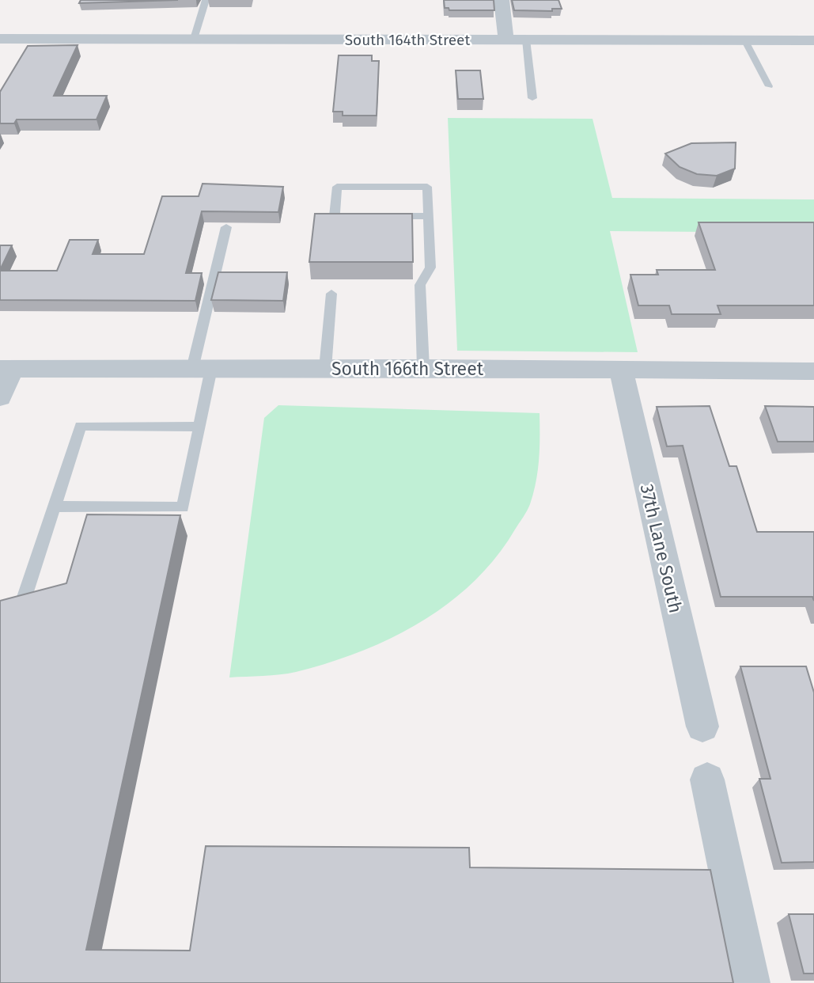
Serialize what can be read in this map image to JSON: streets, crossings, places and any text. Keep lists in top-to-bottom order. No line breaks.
{"streets":{"street":["South 164th Street","South 166th Street","37th Lane South"]},"crossings":[["South 166th Street","37th Lane South"]]}
